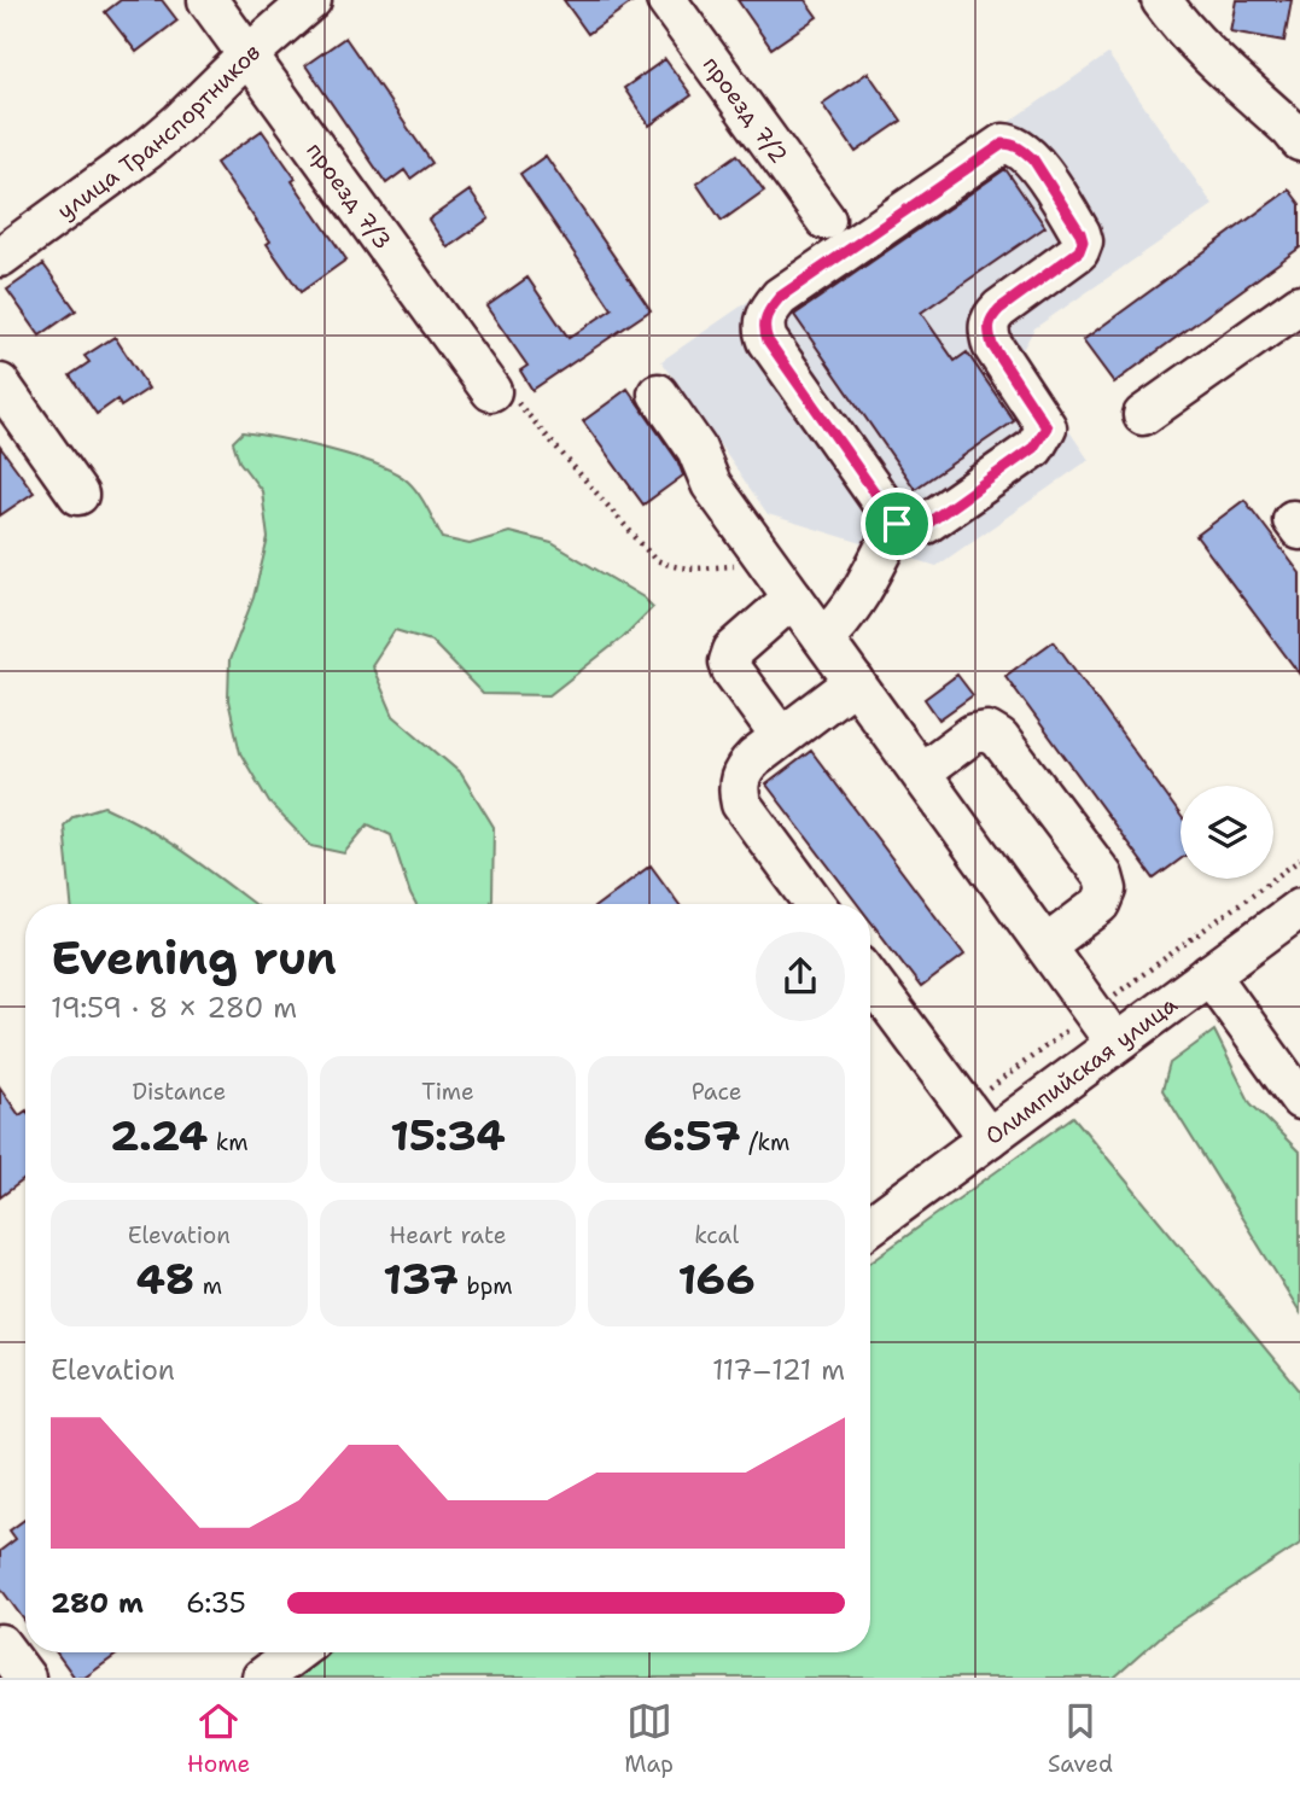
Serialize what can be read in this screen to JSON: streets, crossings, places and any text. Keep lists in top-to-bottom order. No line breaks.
{"streets":{"street":["проезд 7/2","улица Транспортников","проезд 7/3","Олимпийская улица"]},"crossings":[["улица Транспортников","проезд 7/3"]],"page":{"heading":["Evening run","19:59 · 8 × 280 m"],"stats":[["Distance","2.24 km"],["Time","15:34"],["Pace","6:57 /km"],["Elevation","48 m"],["Heart rate","137 bpm"],["kcal","166"]],"chart":["Elevation","117–121 m"],"list":[{"name":"280 m","note":"6:35"}],"tabs":["Home","Map","Saved"]}}
